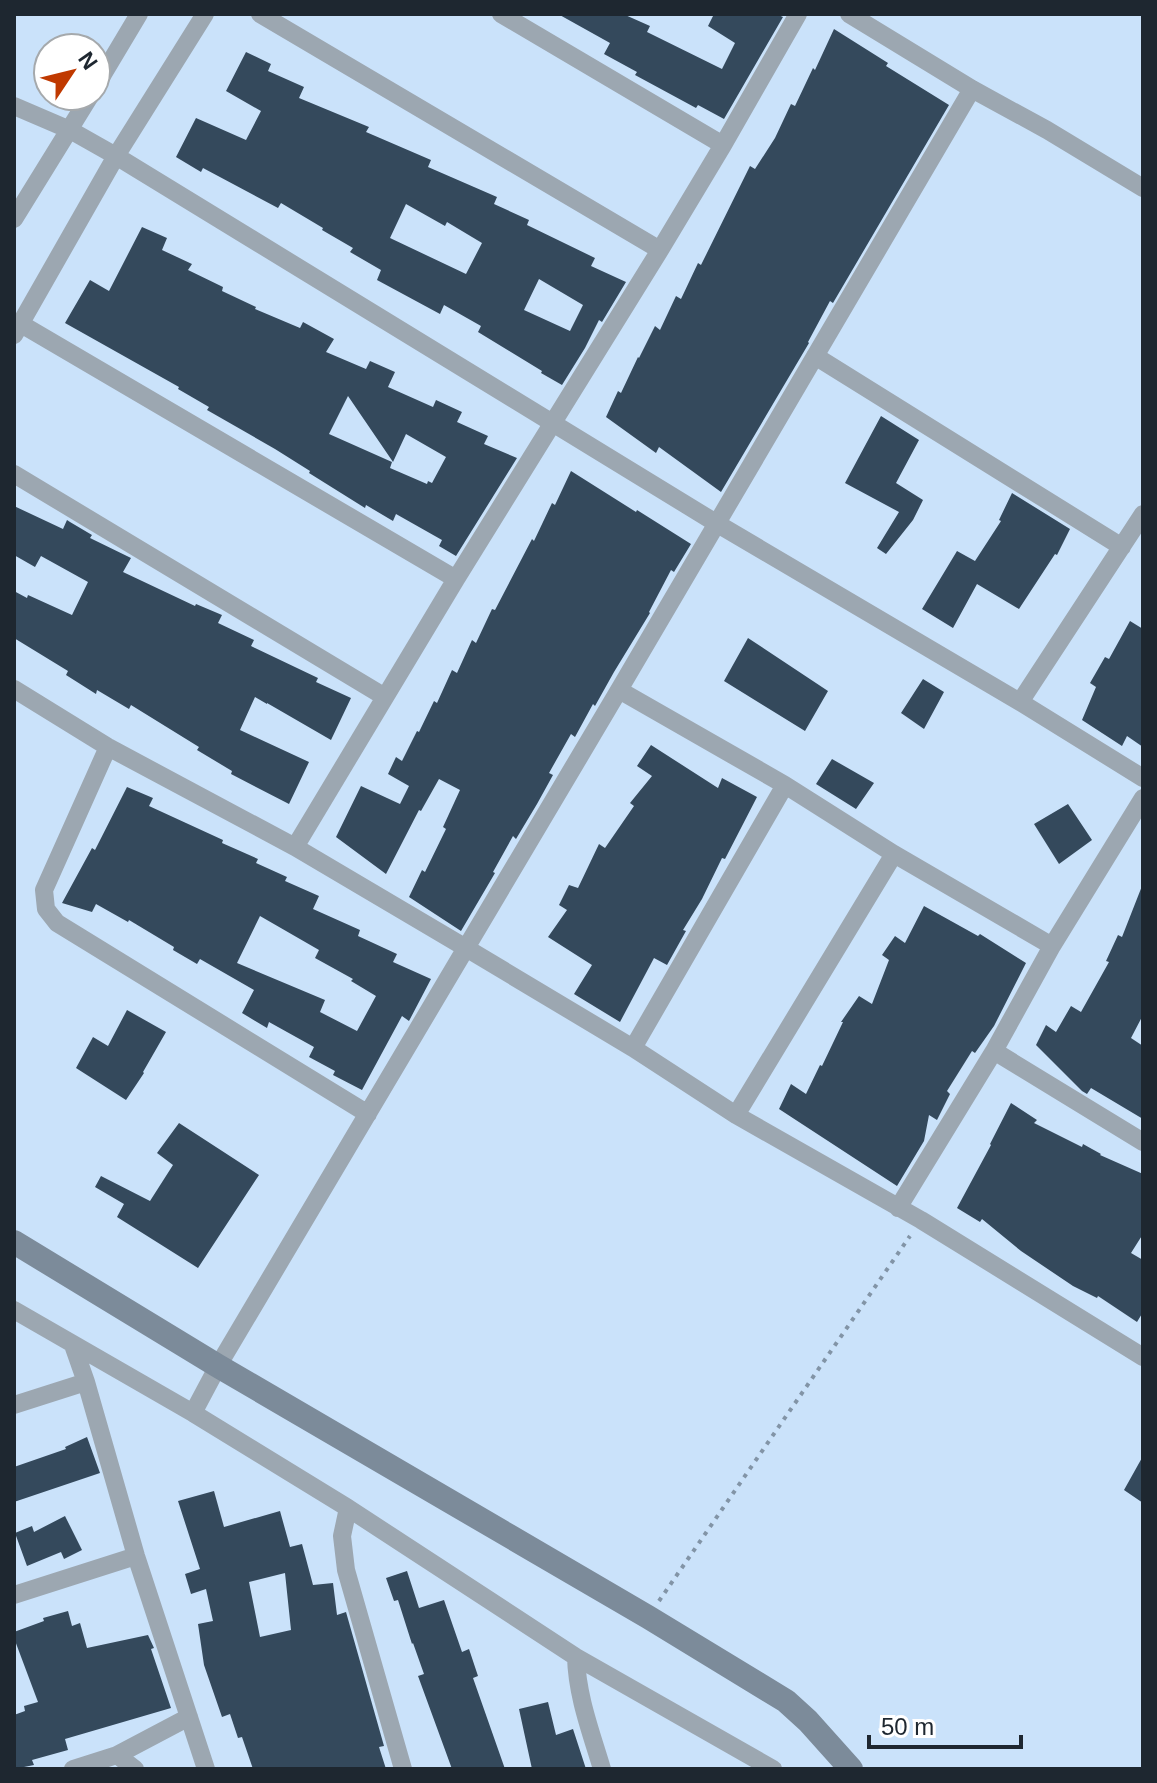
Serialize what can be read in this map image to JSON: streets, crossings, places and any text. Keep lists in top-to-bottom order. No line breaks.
{"scale_bar":"50 m","north":"top right"}
